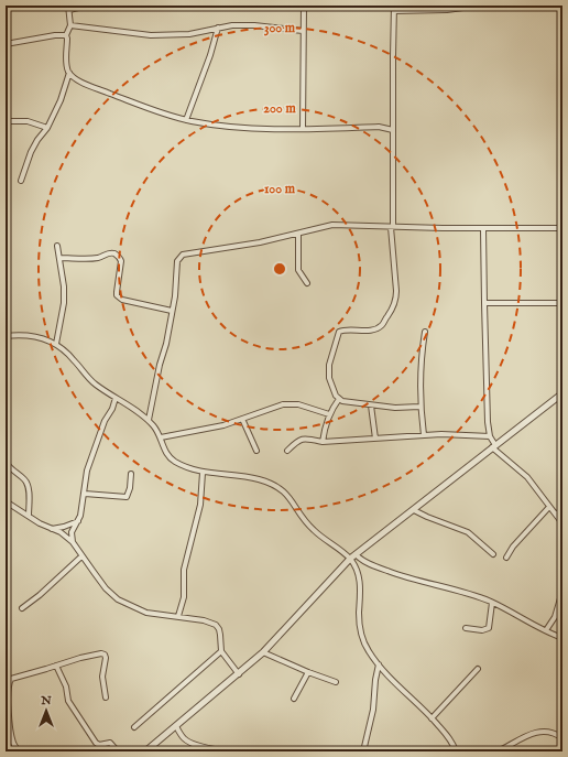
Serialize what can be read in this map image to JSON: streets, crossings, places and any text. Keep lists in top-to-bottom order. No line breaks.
{"north":"top","rings":["300 m","200 m","100 m"]}
